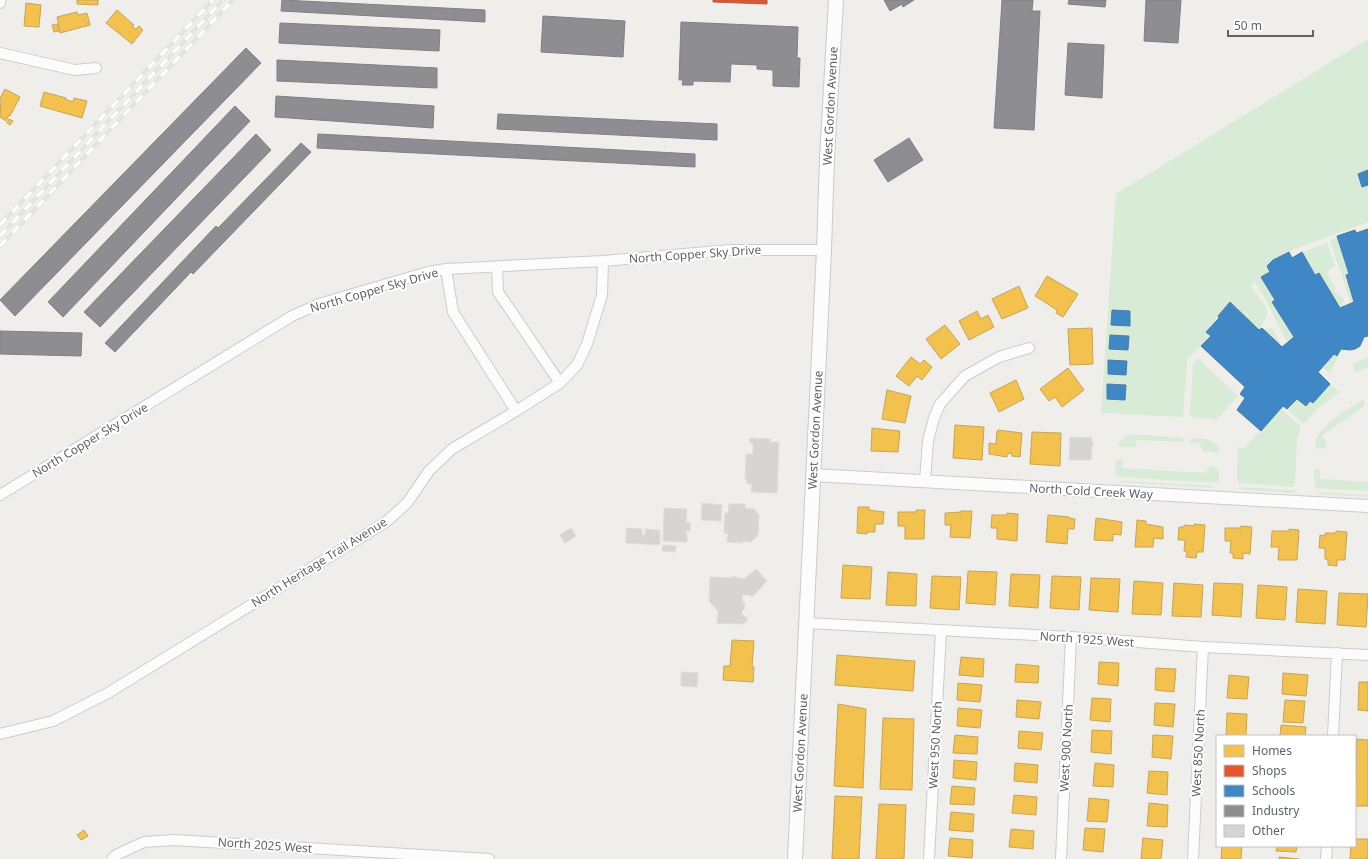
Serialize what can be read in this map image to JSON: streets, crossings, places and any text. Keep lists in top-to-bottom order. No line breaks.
{"streets":{"main road":["West Gordon Avenue"],"street":["North Copper Sky Drive","North Cold Creek Way","North Heritage Trail Avenue","North 1925 West","West 950 North","West 900 North","West 850 North","North 2025 West"]},"crossings":[["West Gordon Avenue","North Copper Sky Drive"],["West Gordon Avenue","North Cold Creek Way"],["West Gordon Avenue","North 1925 West"],["North Copper Sky Drive","North Heritage Trail Avenue"],["North 1925 West","West 950 North"],["North 1925 West","West 900 North"],["North 1925 West","West 850 North"]],"legend":["Homes","Shops","Schools","Industry","Other"],"scale_bar":"50 m"}
